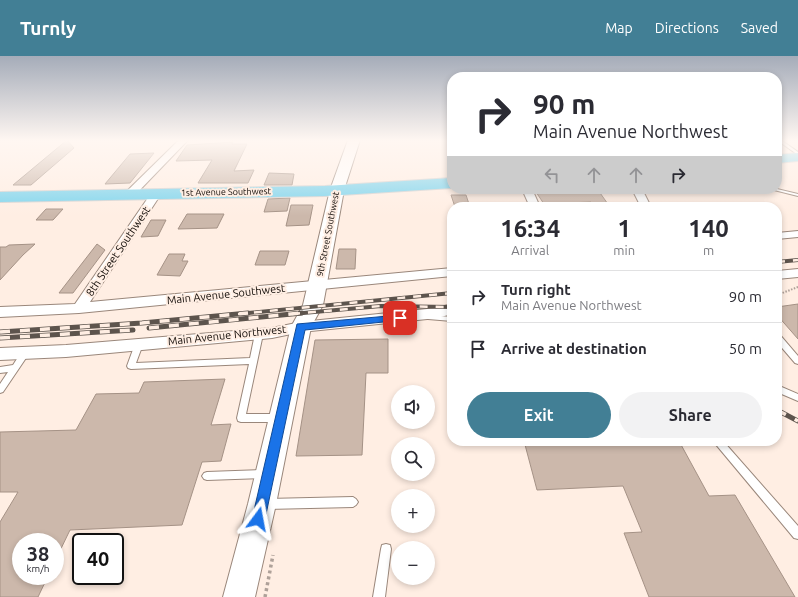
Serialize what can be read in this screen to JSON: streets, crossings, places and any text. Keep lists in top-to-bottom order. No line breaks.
{"streets":{"main road":["1st Avenue Southwest"],"street":["9th Street Southwest","8th Street Southwest","Main Avenue Southwest","Main Avenue Northwest"]},"crossings":[["1st Avenue Southwest","9th Street Southwest"],["1st Avenue Southwest","8th Street Southwest"],["9th Street Southwest","Main Avenue Southwest"],["9th Street Southwest","Main Avenue Northwest"],["8th Street Southwest","Main Avenue Southwest"]],"page":{"header":"Turnly","nav":["Map","Directions","Saved"],"turn":["90 m","Main Avenue Northwest"],"eta":["16:34","Arrival","1","min","140","m"],"list":[{"name":"Turn right","note":"Main Avenue Northwest","value":"90 m"},{"name":"Arrive at destination","value":"50 m"}],"buttons":["Exit","Share"],"map_buttons":["+","−"],"speed":"38 km/h","limit":"40"}}
